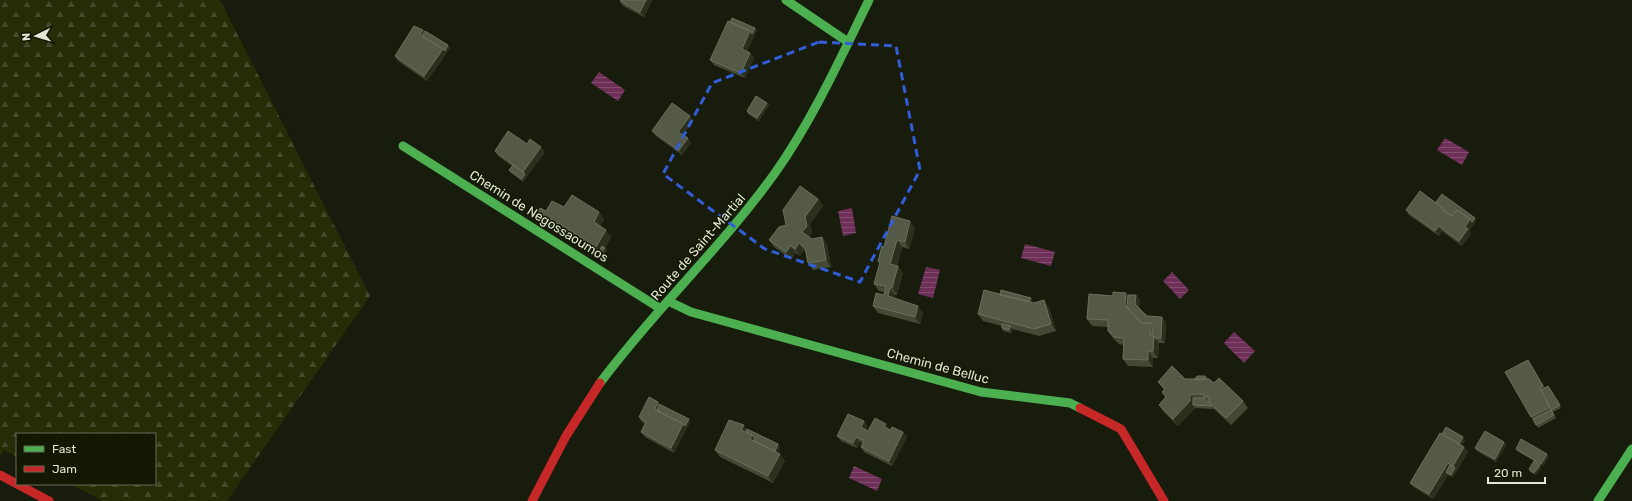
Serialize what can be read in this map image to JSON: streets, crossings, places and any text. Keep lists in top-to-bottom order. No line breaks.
{"streets":{"street":["Chemin de Negossaoumos","Route de Saint-Martial","Chemin de Belluc"]},"crossings":[["Chemin de Negossaoumos","Route de Saint-Martial"],["Route de Saint-Martial","Chemin de Belluc"]],"legend":["Fast","Jam"],"scale_bar":"20 m","north":"left"}
